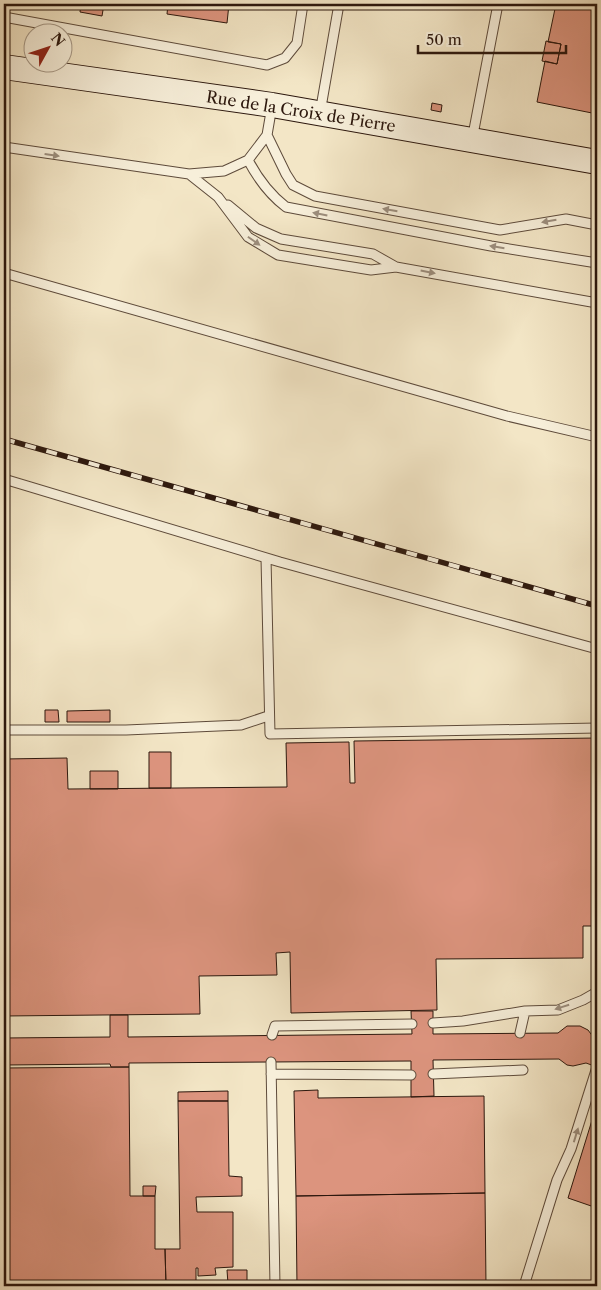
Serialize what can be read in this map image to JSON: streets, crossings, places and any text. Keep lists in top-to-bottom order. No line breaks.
{"streets":{"main road":["Rue de la Croix de Pierre"]},"scale_bar":"50 m","north":"top right"}
